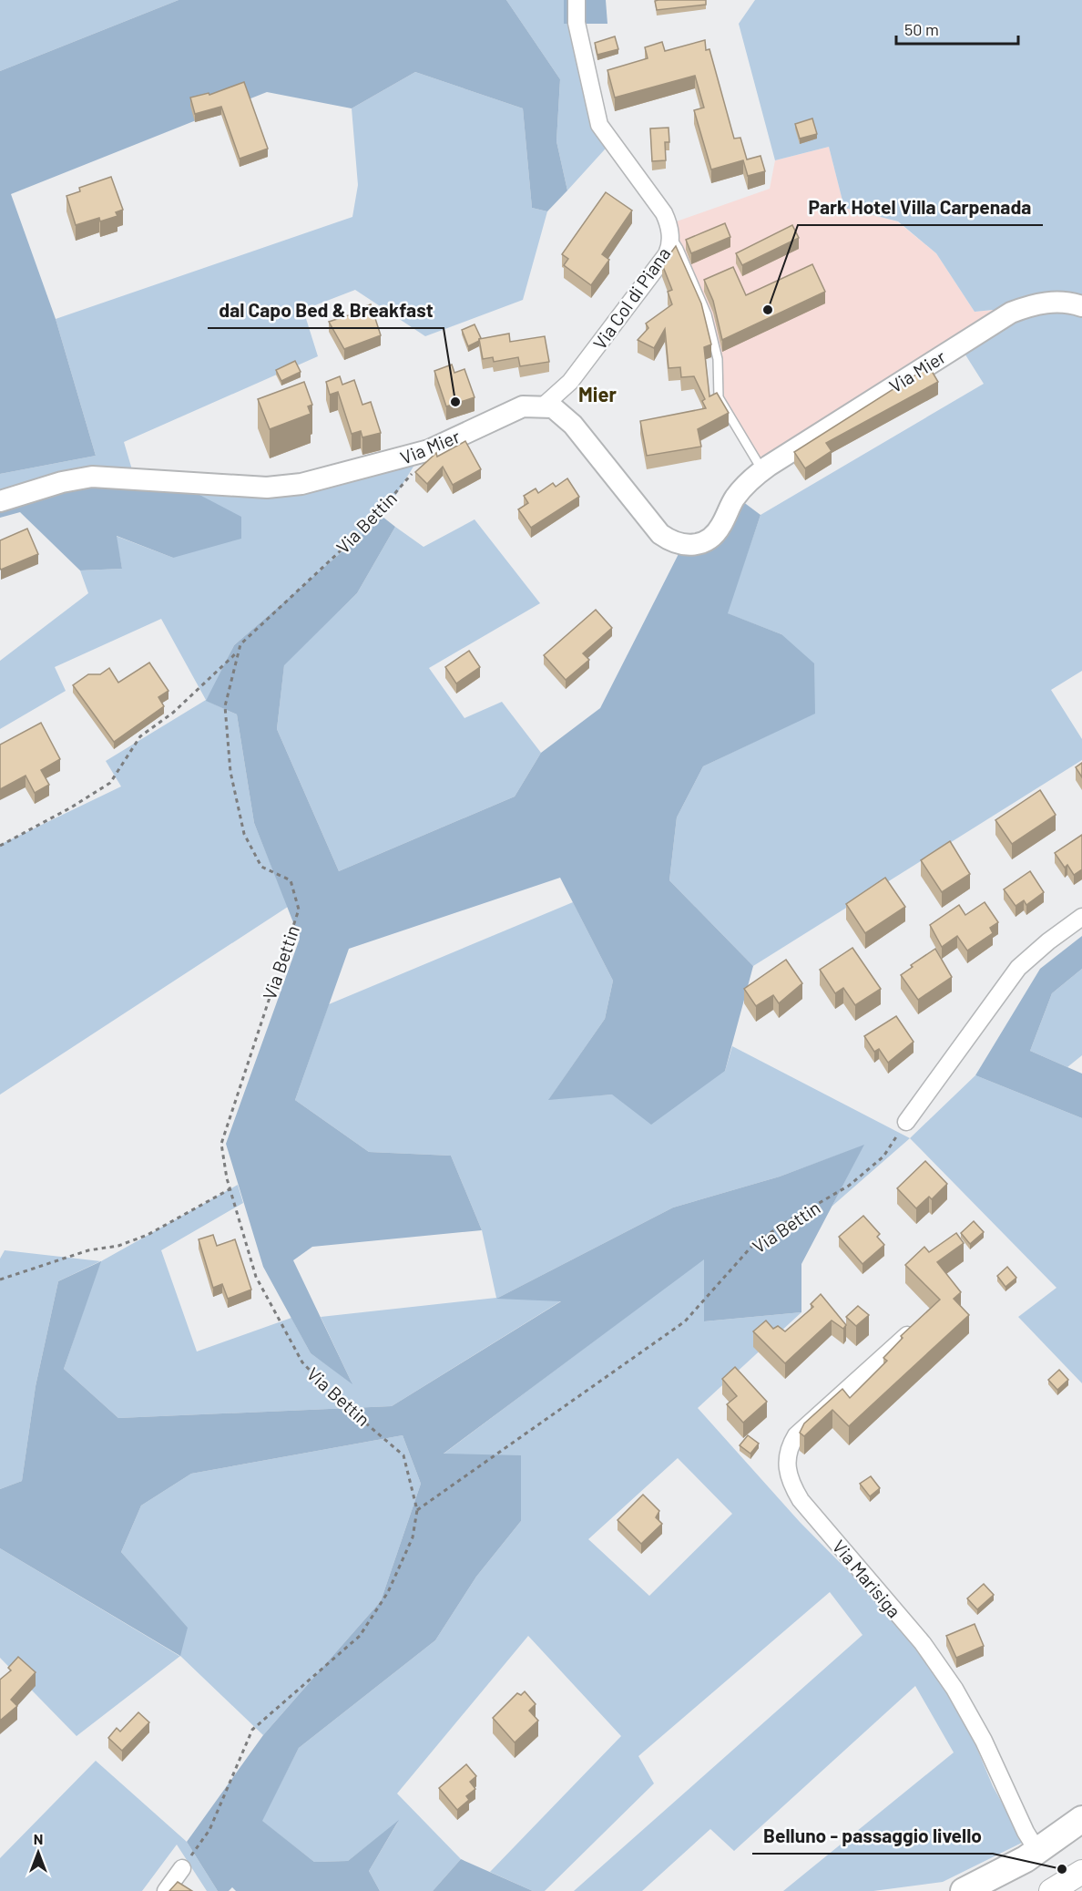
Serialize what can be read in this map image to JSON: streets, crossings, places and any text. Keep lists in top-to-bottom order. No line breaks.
{"streets":{"street":["Via Col di Piana","Via Mier","Via Marisiga"],"path":["Via Bettin"]},"crossings":[["Via Col di Piana","Via Mier"],["Via Mier","Via Bettin"]],"districts":["Mier"],"places":["Park Hotel Villa Carpenada","dal Capo Bed & Breakfast","Belluno - passaggio livello"],"scale_bar":"50 m","north":"top"}
